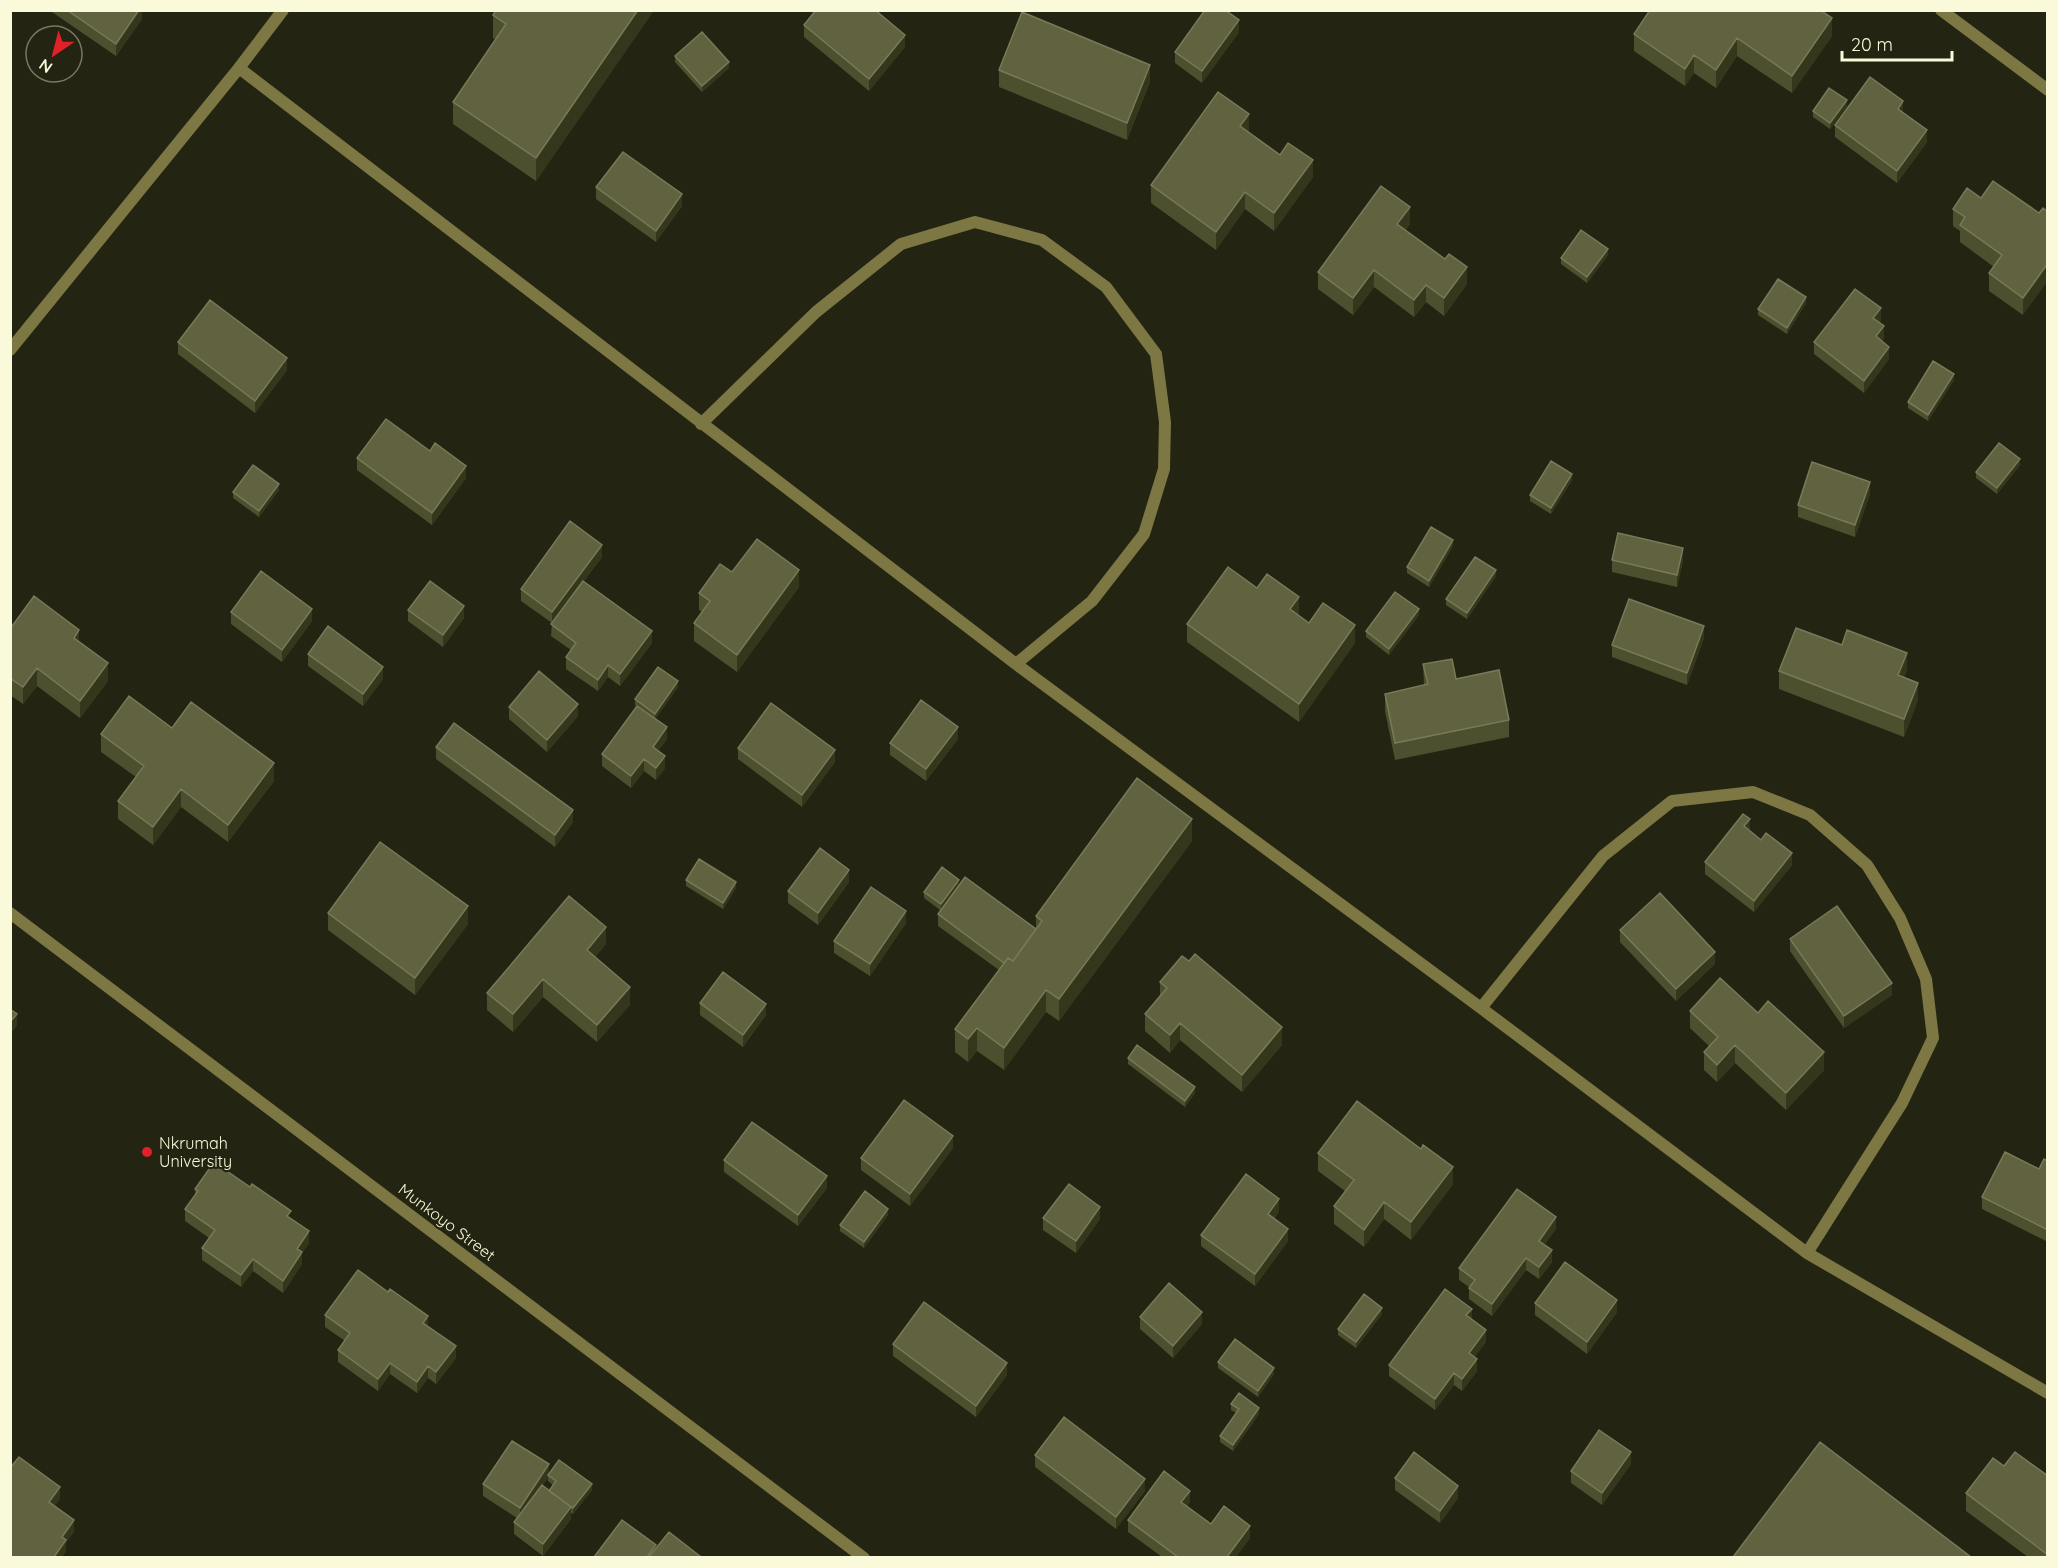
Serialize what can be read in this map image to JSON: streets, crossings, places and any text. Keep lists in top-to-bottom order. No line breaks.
{"streets":{"street":["Munkoyo Street"]},"places":["Nkrumah University"],"scale_bar":"20 m","north":"bottom left"}
